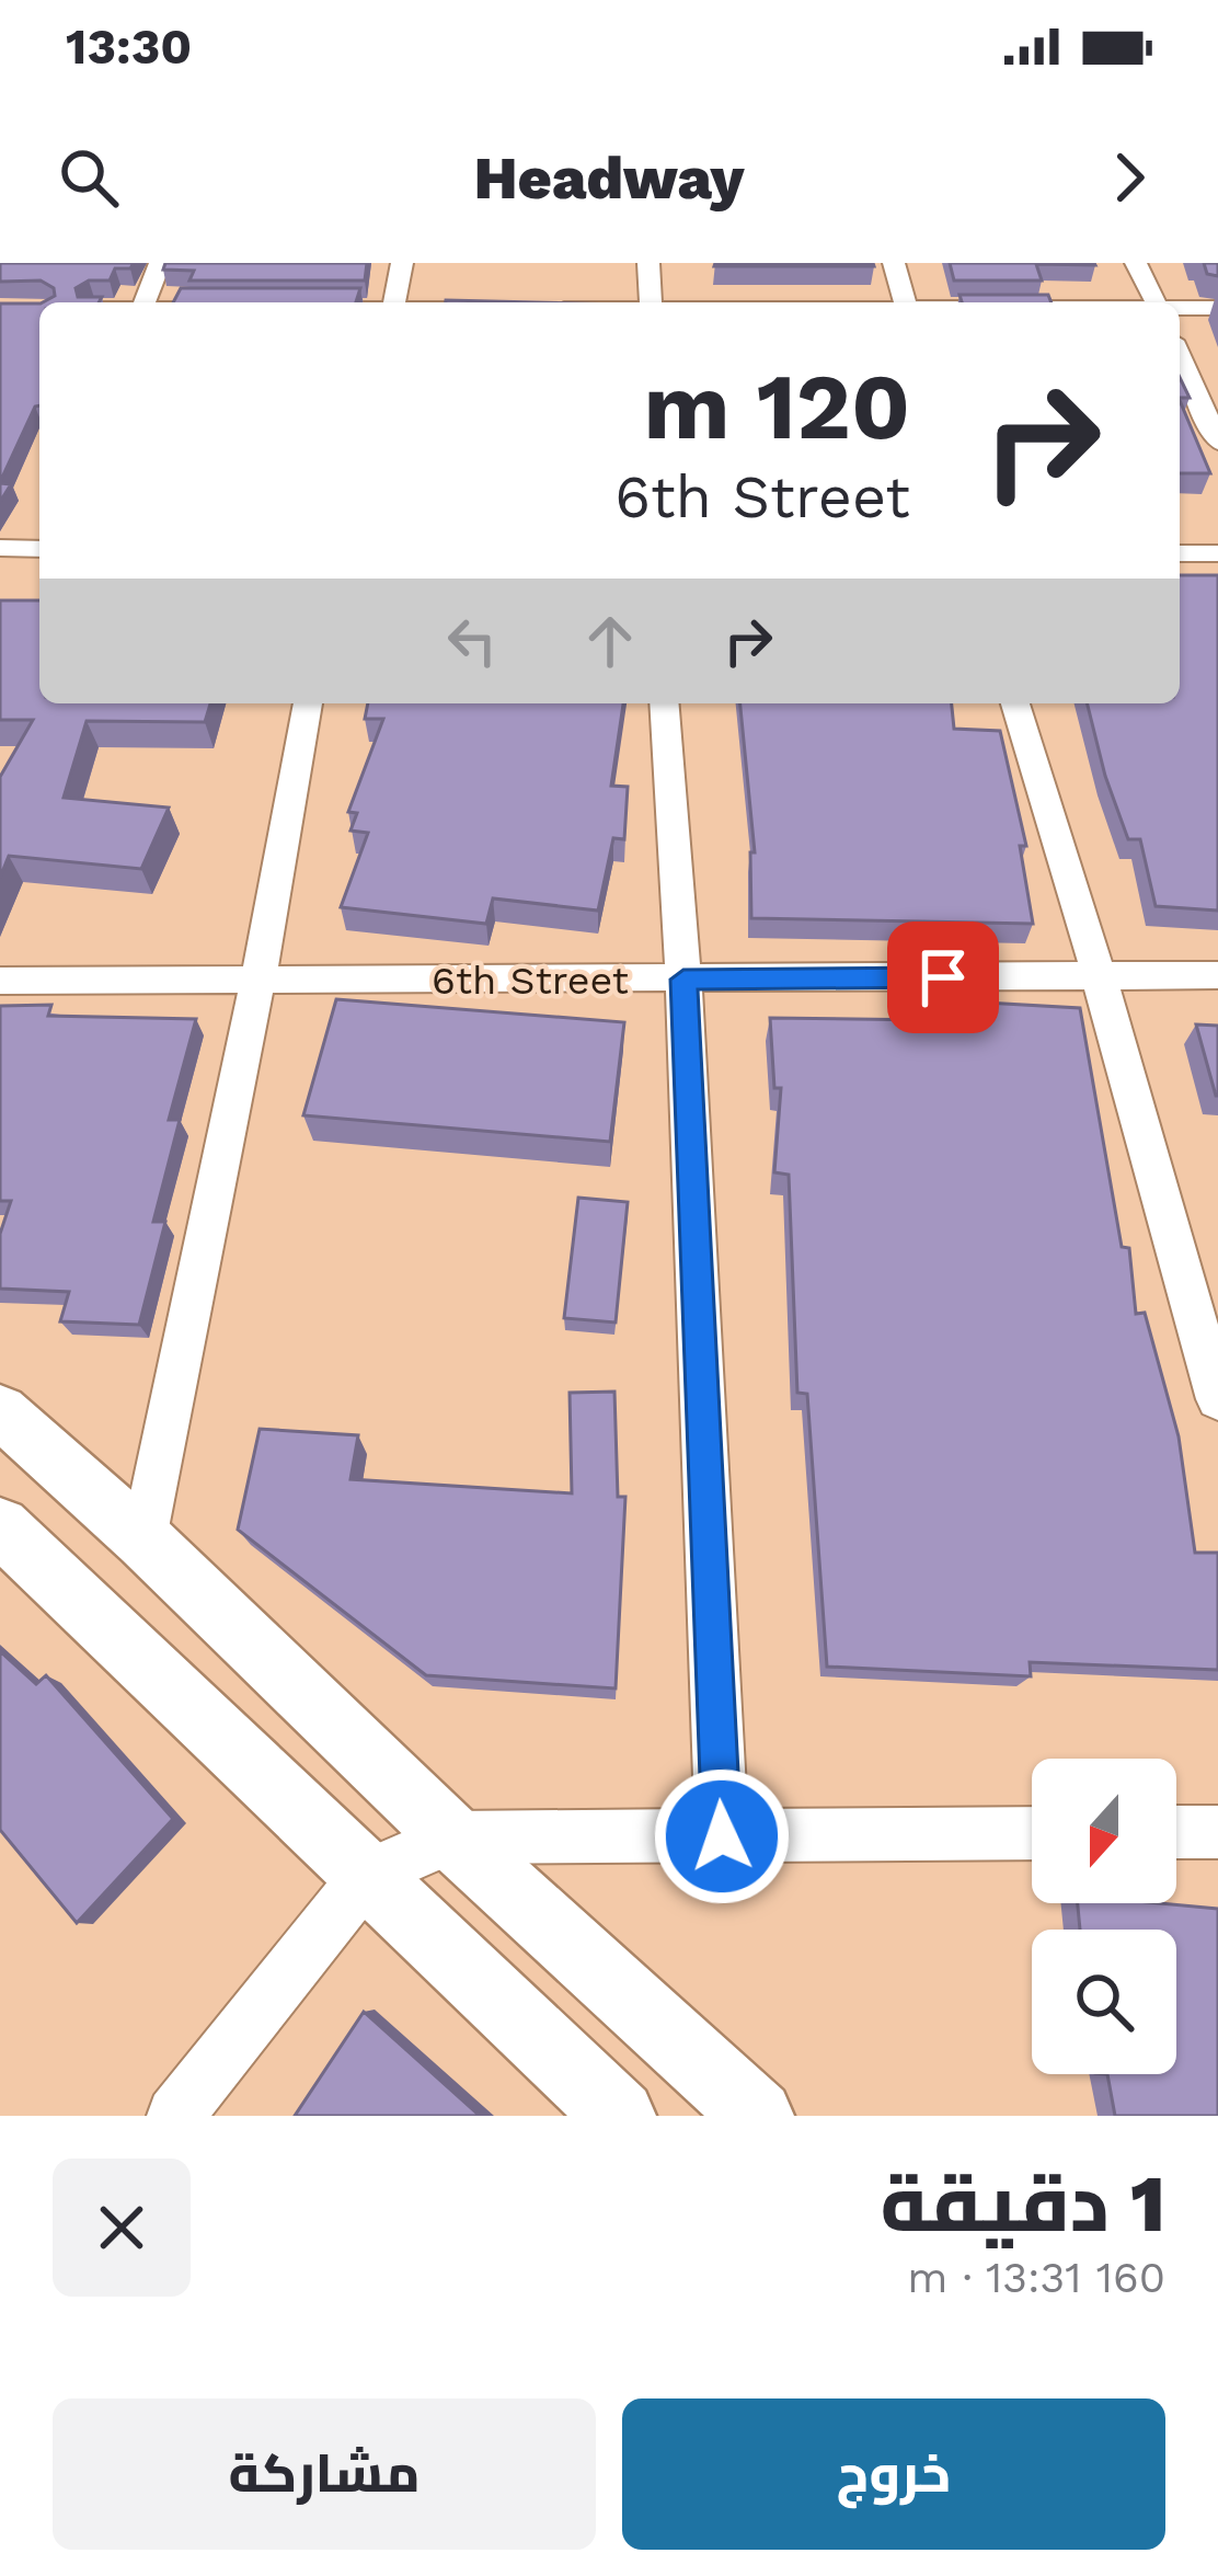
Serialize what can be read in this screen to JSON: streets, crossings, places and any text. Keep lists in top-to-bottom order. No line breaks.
{"streets":{"street":["6th Street"]},"north":"bottom","page":{"status":"13:30","header":"Headway","turn":["120 m","6th Street"],"heading":["1 دقيقة","160 m · 13:31"],"buttons":["خروج","مشاركة"]}}
